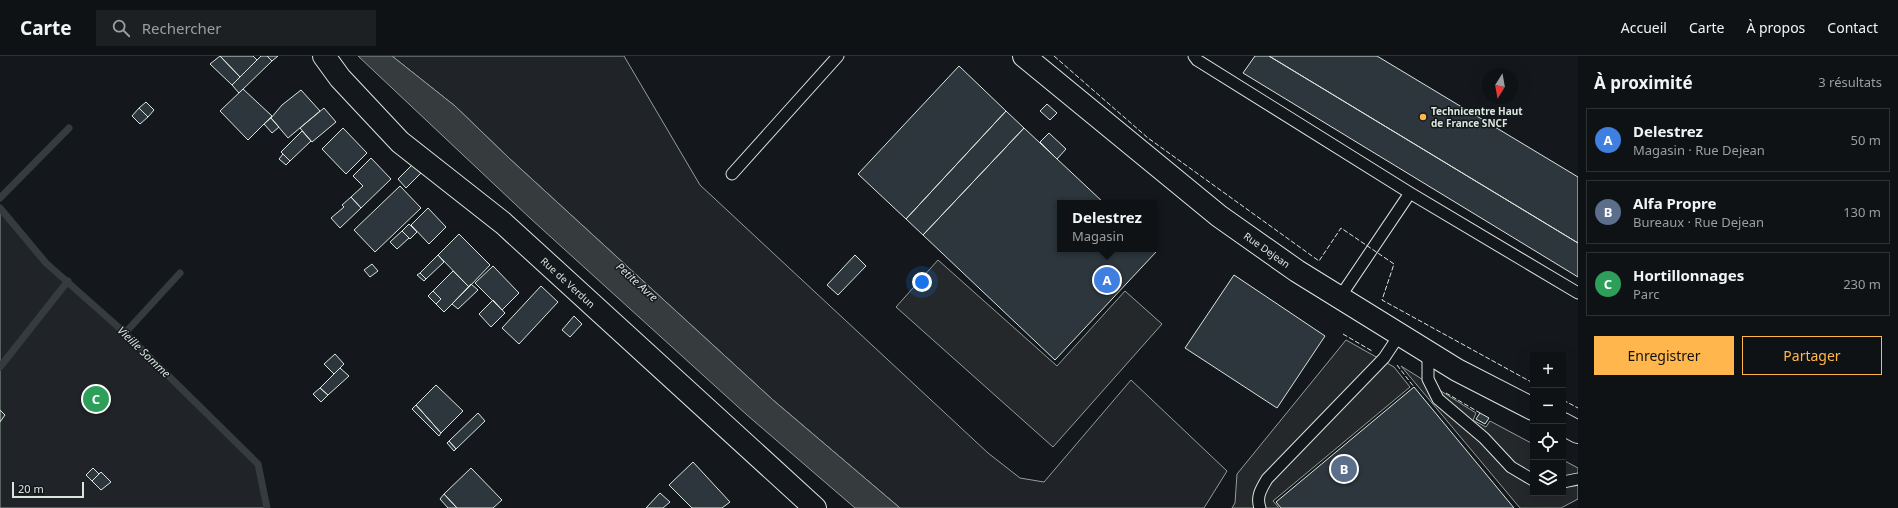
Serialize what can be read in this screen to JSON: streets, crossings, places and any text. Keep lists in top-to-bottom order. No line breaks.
{"streets":{"street":["Rue Dejean","Rue de Verdun"]},"water":["Petite Avre","Vieille Somme"],"places":["Technicentre Haut de France SNCF"],"scale_bar":"20 m","north":"bottom","page":{"header":"Carte","search":"Rechercher","nav":["Accueil","Carte","À propos","Contact"],"heading":["À proximité","3 résultats"],"list":[{"mark":"A","name":"Delestrez","note":"Magasin · Rue Dejean","value":"50 m"},{"mark":"B","name":"Alfa Propre","note":"Bureaux · Rue Dejean","value":"130 m"},{"mark":"C","name":"Hortillonnages","note":"Parc","value":"230 m"}],"popup":["Delestrez","Magasin"],"pins":["A","C","B"],"buttons":["Enregistrer","Partager"],"map_buttons":["+","−"],"scale":"20 m"}}
